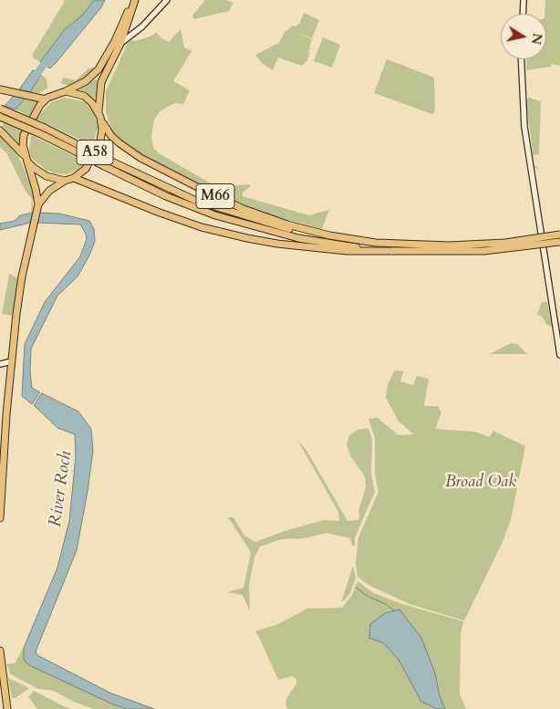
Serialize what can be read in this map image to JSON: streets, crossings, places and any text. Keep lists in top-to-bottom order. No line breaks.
{"streets":{"highway":["A58","M66"]},"crossings":[["A58","M66"]],"water":["River Roch"],"parks":["Broad Oak"],"north":"right"}
